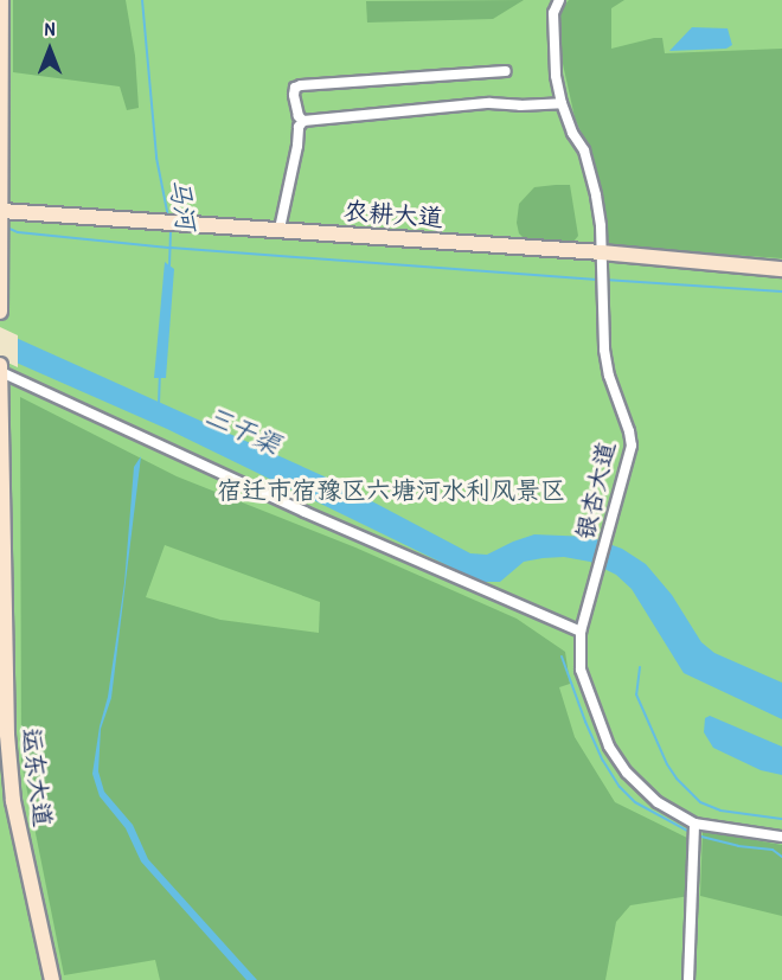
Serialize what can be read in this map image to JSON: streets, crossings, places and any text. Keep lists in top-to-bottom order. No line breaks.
{"streets":{"main road":["农耕大道","运东大道"],"street":["银杏大道"]},"crossings":[["农耕大道","银杏大道"]],"water":["马河","三干渠"],"parks":["宿迁市宿豫区六塘河水利风景区"],"north":"top"}
